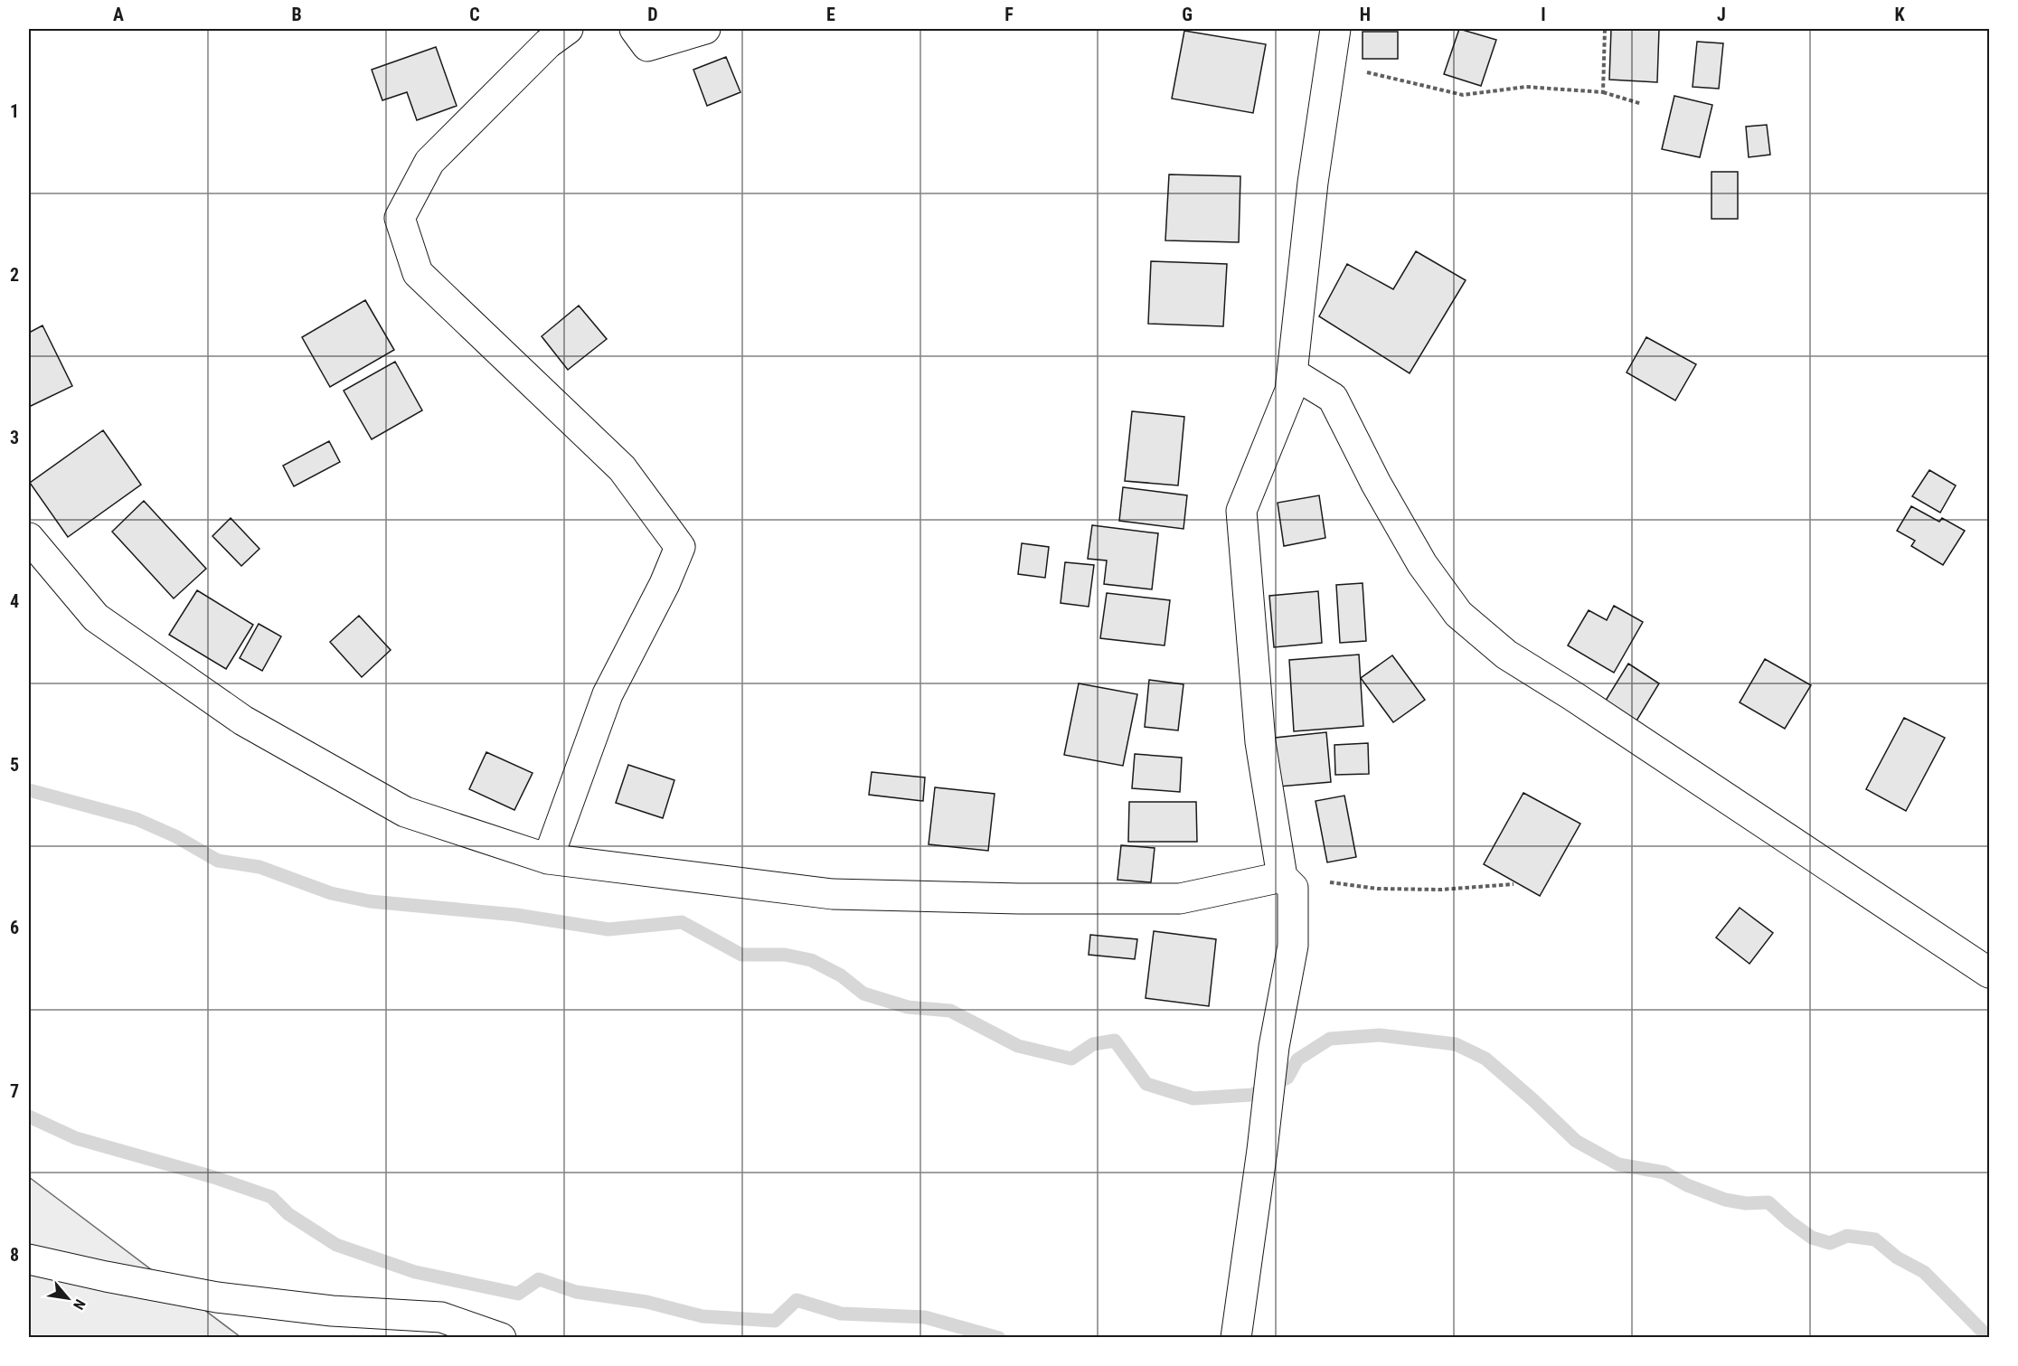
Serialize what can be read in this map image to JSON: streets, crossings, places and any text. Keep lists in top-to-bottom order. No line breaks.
{"north":"bottom right","grid":{"columns":["A","B","C","D","E","F","G","H","I","J","K"],"rows":["1","2","3","4","5","6","7","8"]}}
